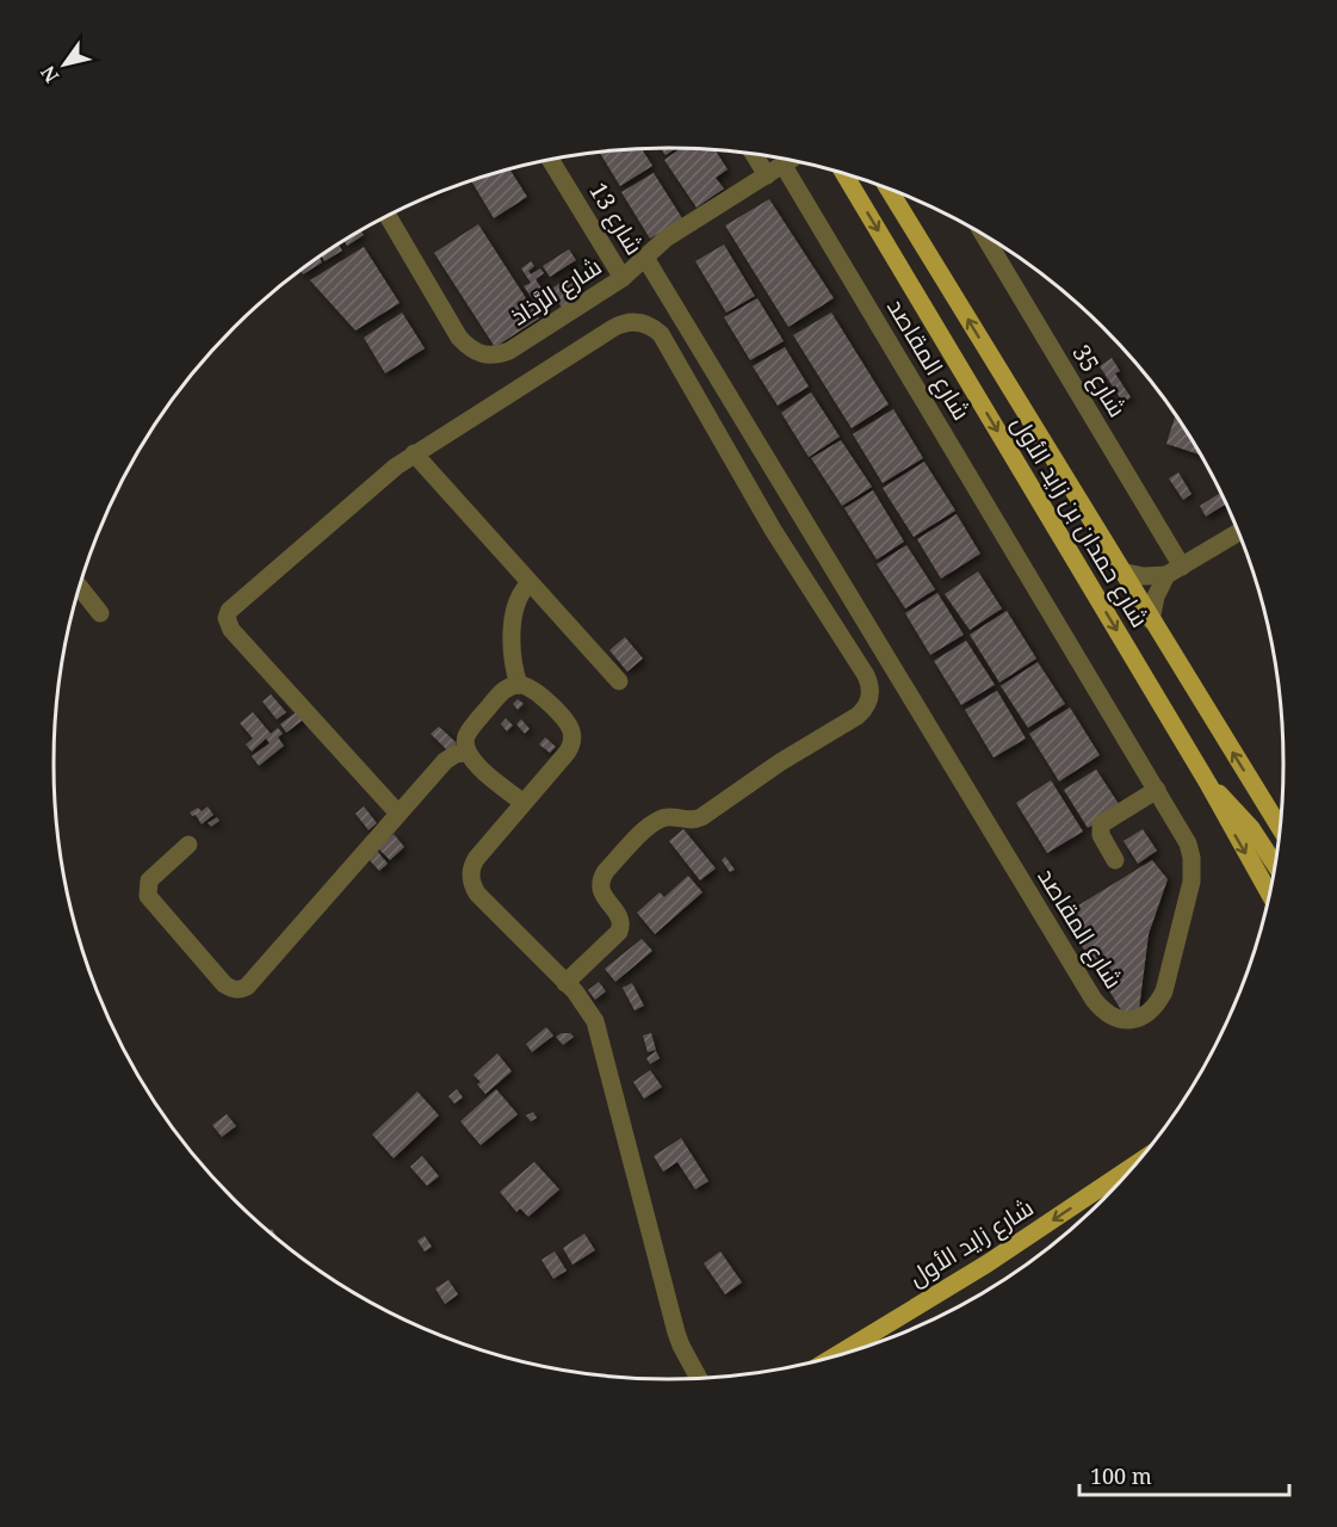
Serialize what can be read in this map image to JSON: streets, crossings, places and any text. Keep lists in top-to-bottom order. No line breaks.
{"streets":{"main road":["شارع حمدان بن زايد الأول","شارع زايد الأول"],"street":["شارع 13","شارع الرَّذاذ","شارع المقاصد","شارع 35"]},"crossings":[["شارع 13","شارع الرَّذاذ"],["شارع الرَّذاذ","شارع المقاصد"]],"one_way":["شارع زايد الأول"],"scale_bar":"100 m","north":"bottom left"}
